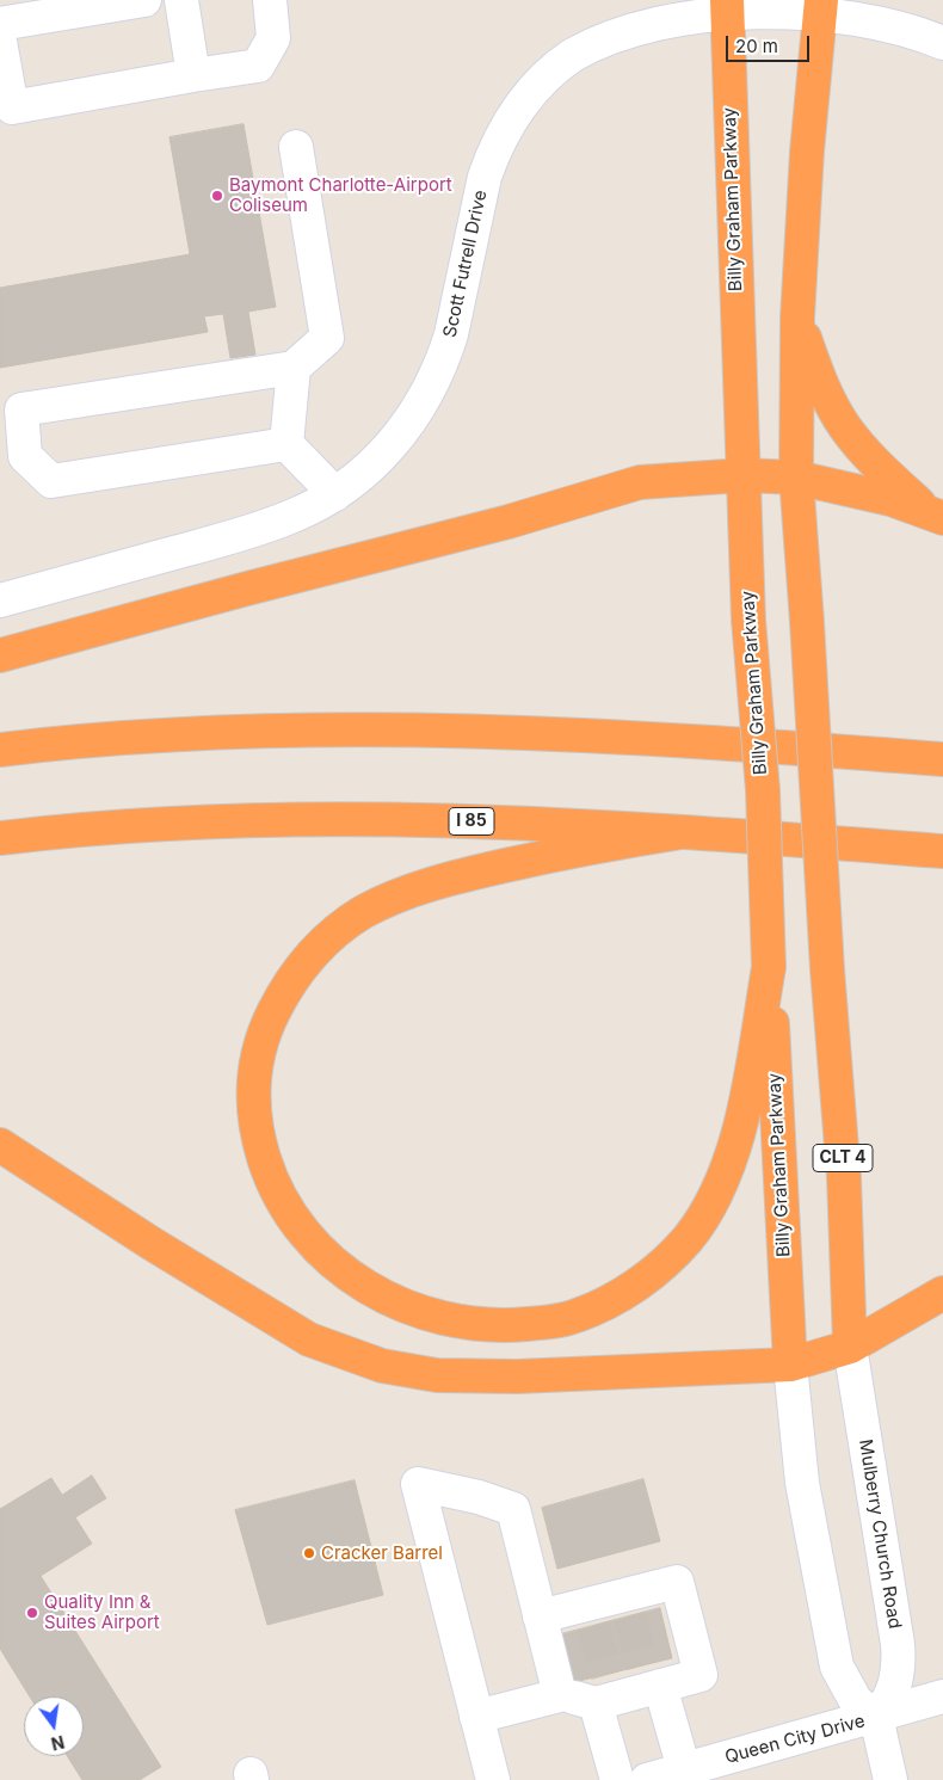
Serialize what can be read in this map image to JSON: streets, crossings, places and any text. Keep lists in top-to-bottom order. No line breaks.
{"streets":{"highway":["Billy Graham Parkway","I 85","CLT 4"],"street":["Scott Futrell Drive","Mulberry Church Road","Queen City Drive"]},"crossings":[["Billy Graham Parkway","Scott Futrell Drive"],["CLT 4","Mulberry Church Road"],["Mulberry Church Road","Queen City Drive"]],"places":["Baymont Charlotte-Airport Coliseum","Cracker Barrel","Quality Inn & Suites Airport"],"scale_bar":"20 m","north":"bottom"}
